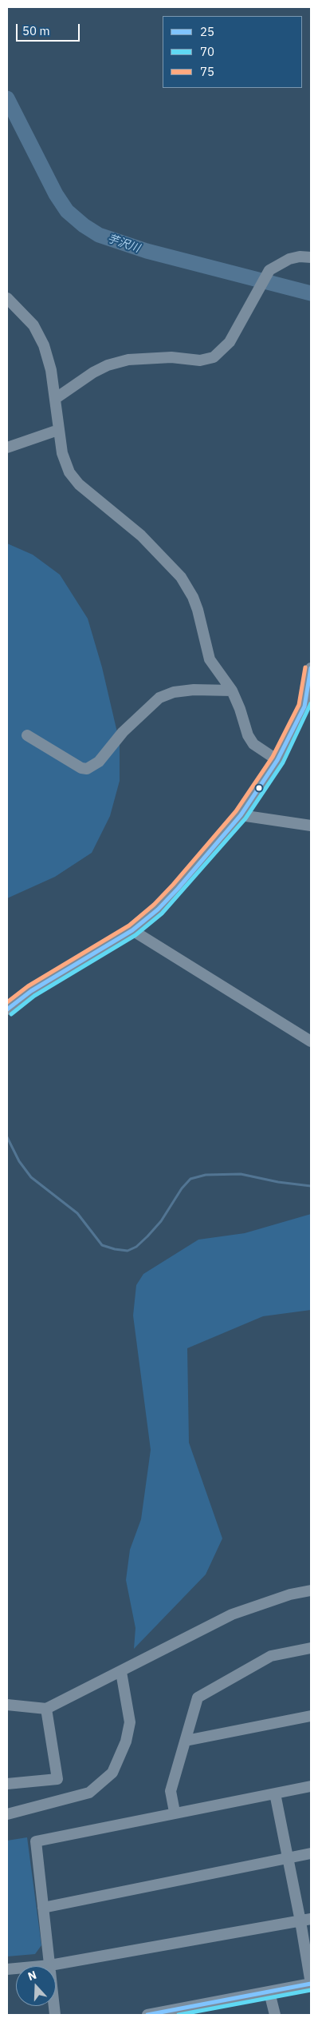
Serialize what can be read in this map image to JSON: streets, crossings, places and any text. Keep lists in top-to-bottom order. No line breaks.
{"water":["芋沢川"],"lines":["transit line 75","transit line 25","transit line 70"],"legend":["25","70","75"],"scale_bar":"50 m","north":"top"}
